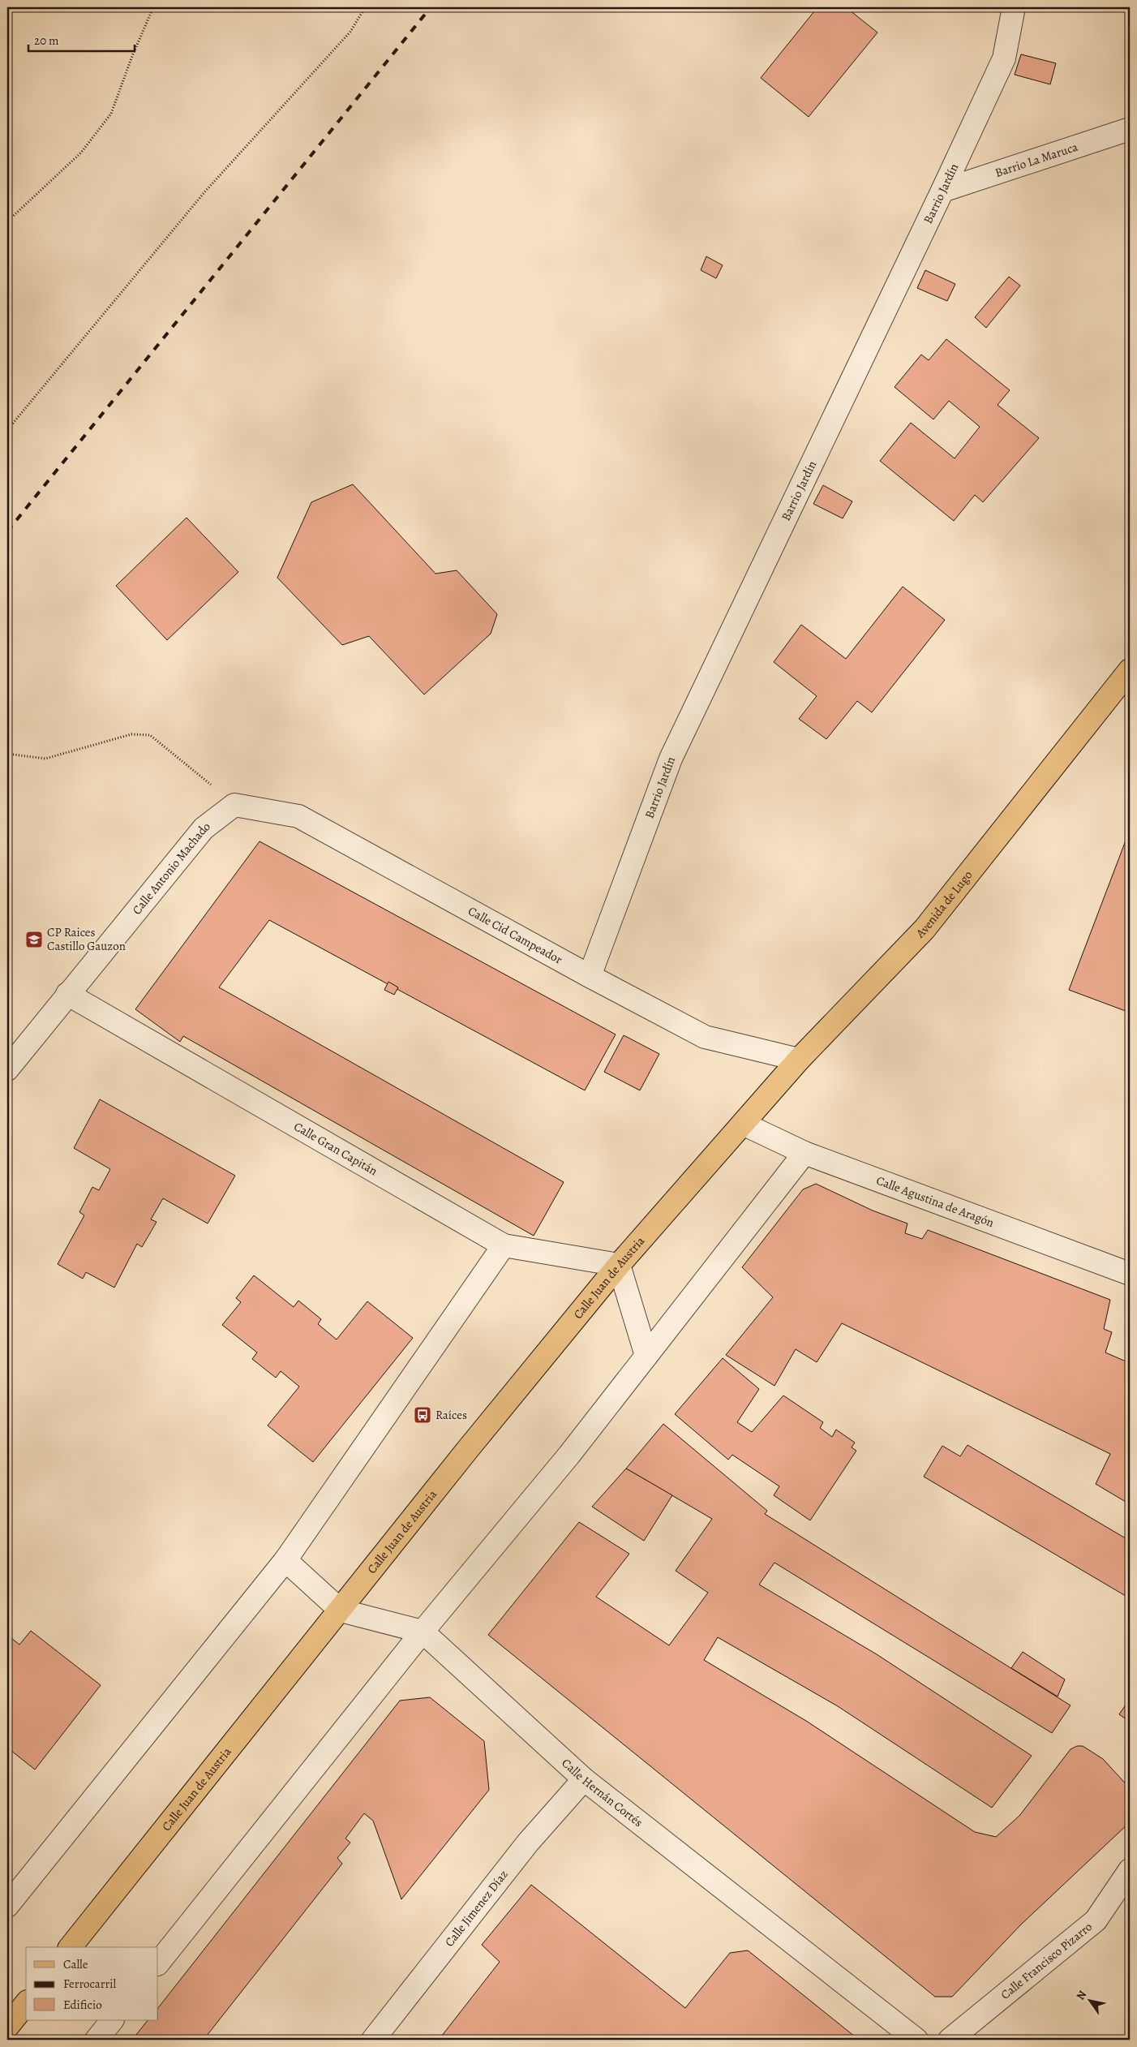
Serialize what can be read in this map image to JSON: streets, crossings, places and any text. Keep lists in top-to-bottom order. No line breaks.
{"streets":{"main road":["Avenida de Lugo","Calle Juan de Austria"],"street":["Barrio La Maruca","Barrio Jardín","Calle Antonio Machado","Calle Cid Campeador","Calle Gran Capitán","Calle Agustina de Aragón","Calle Hernán Cortés","Calle Jimenez Díaz","Calle Francisco Pizarro"]},"crossings":[["Barrio La Maruca","Barrio Jardín"],["Barrio Jardín","Calle Cid Campeador"],["Calle Antonio Machado","Calle Cid Campeador"],["Calle Antonio Machado","Calle Gran Capitán"],["Avenida de Lugo","Calle Cid Campeador"],["Avenida de Lugo","Calle Agustina de Aragón"],["Avenida de Lugo","Calle Juan de Austria"],["Calle Gran Capitán","Calle Juan de Austria"],["Calle Agustina de Aragón","Calle Juan de Austria"],["Calle Juan de Austria","Calle Hernán Cortés"],["Calle Hernán Cortés","Calle Jimenez Díaz"]],"places":{"school or university":["CP Raices Castillo Gauzon"],"bus stop":["Raíces"]},"legend":["Calle","Ferrocarril","Edificio"],"scale_bar":"20 m","north":"top left"}
